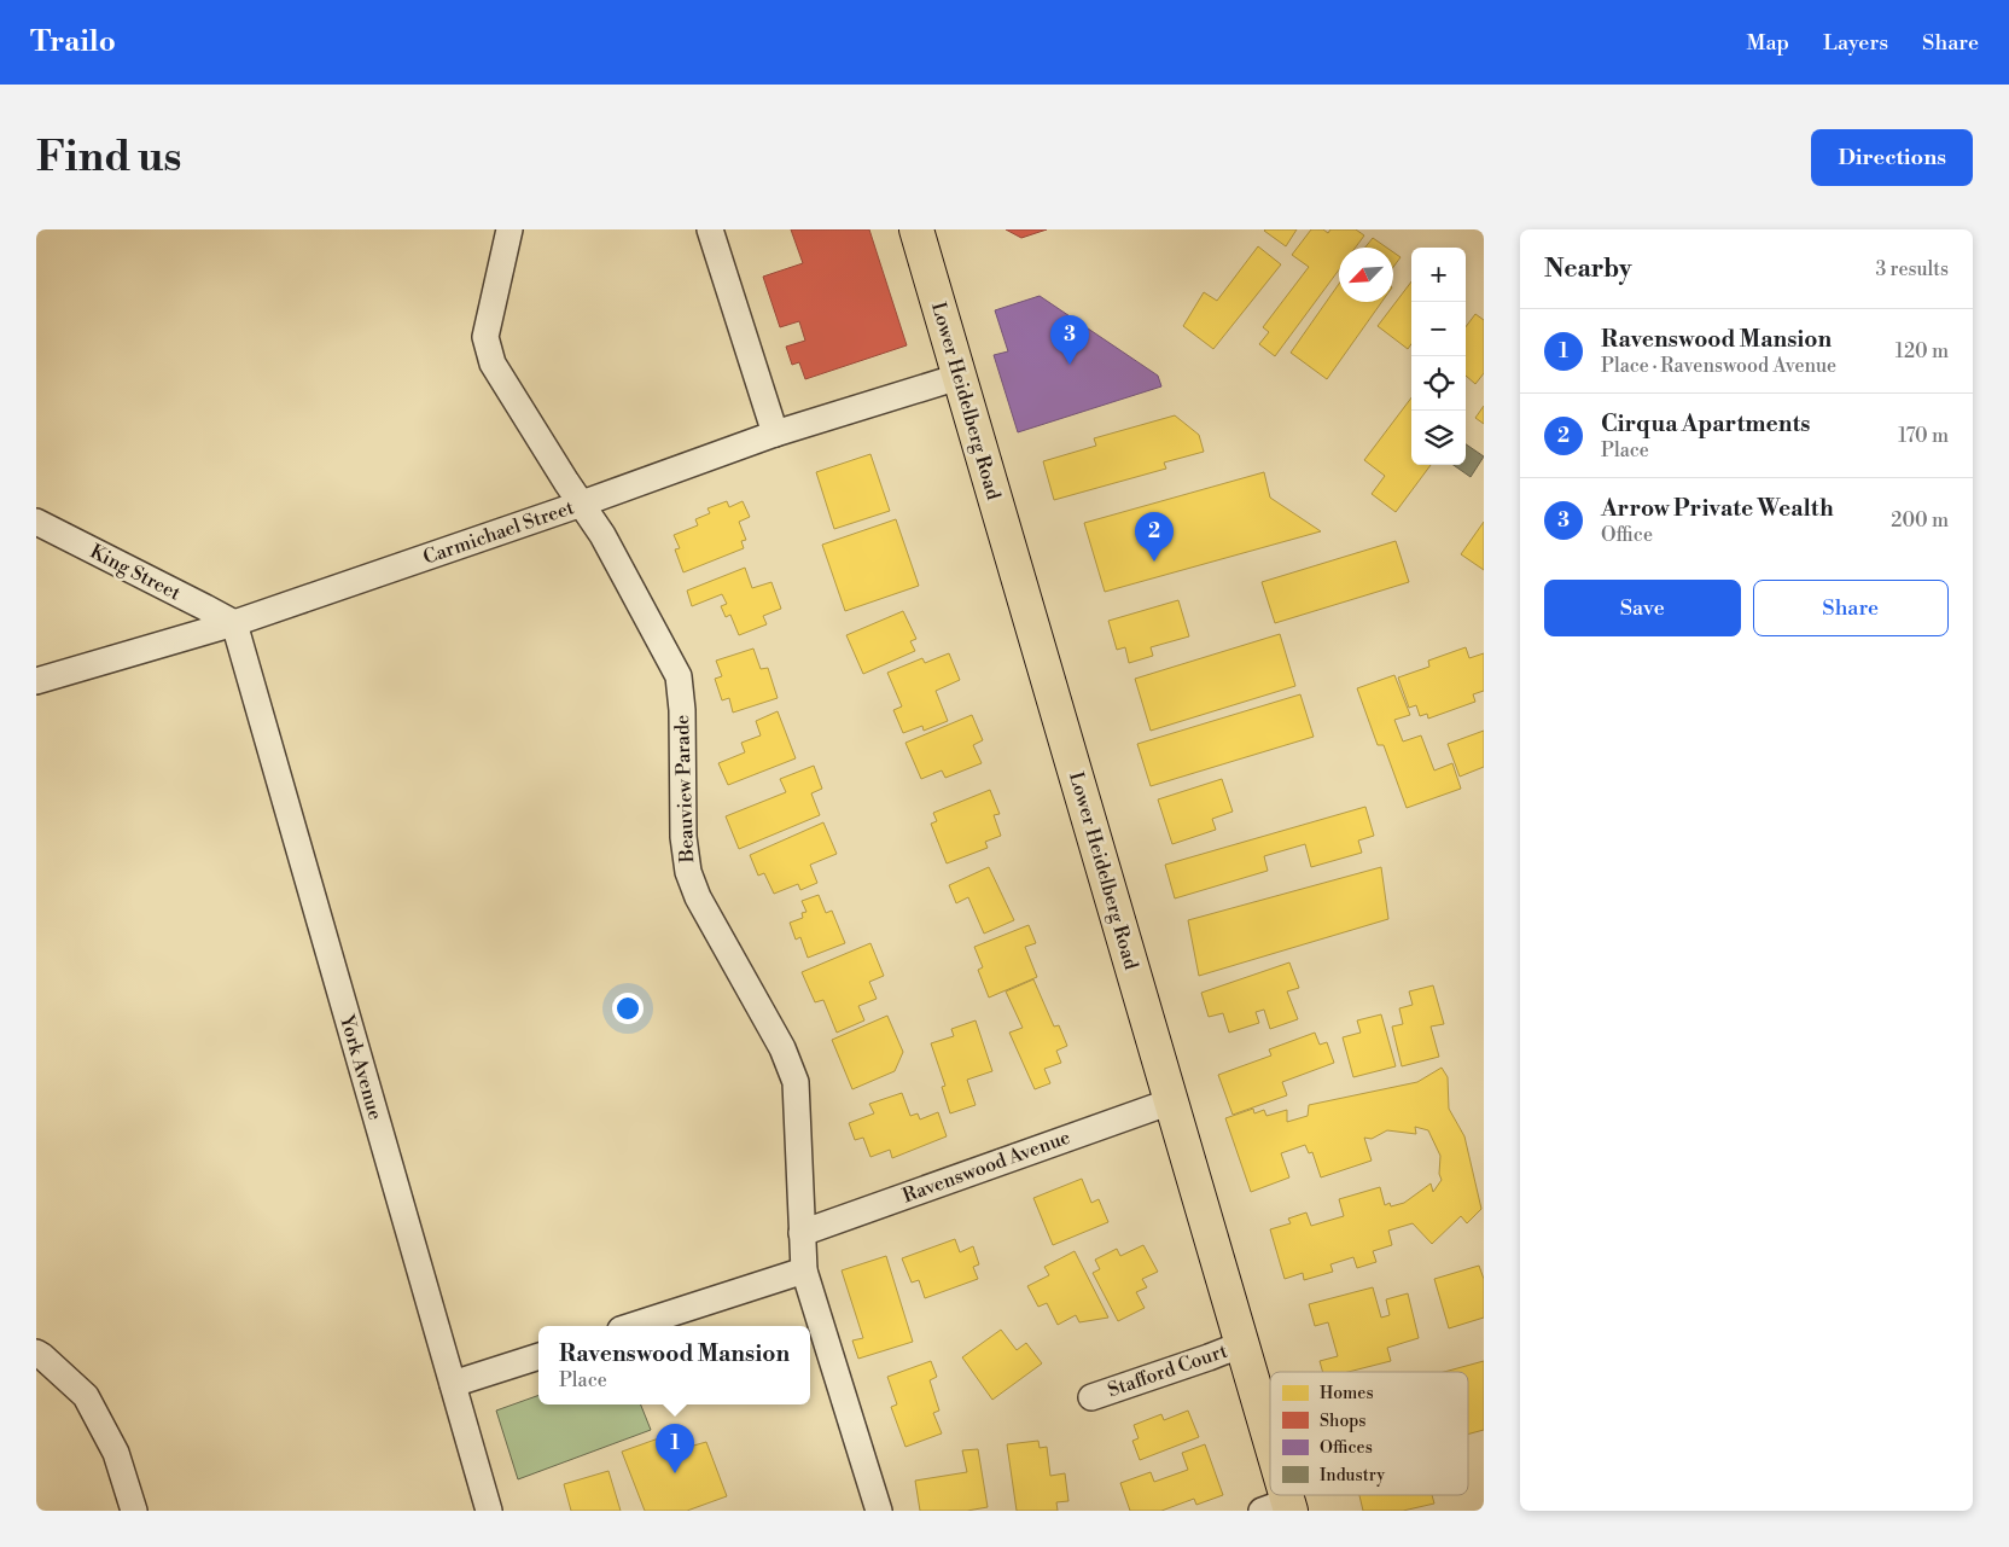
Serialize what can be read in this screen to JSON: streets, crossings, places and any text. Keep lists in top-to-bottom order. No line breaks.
{"streets":{"main road":["Lower Heidelberg Road"],"street":["Carmichael Street","King Street","Beauview Parade","York Avenue","Ravenswood Avenue","Stafford Court"]},"crossings":[["Lower Heidelberg Road","Carmichael Street"],["Lower Heidelberg Road","Ravenswood Avenue"],["Lower Heidelberg Road","Stafford Court"],["Carmichael Street","King Street"],["Carmichael Street","Beauview Parade"],["Carmichael Street","York Avenue"],["King Street","York Avenue"],["Beauview Parade","Ravenswood Avenue"]],"legend":["Homes","Shops","Offices","Industry"],"north":"bottom left","page":{"header":"Trailo","nav":["Map","Layers","Share"],"buttons":["Directions",["Save","Share"]],"title":"Find us","heading":["Nearby","3 results"],"map_buttons":["+","−"],"list":[{"mark":"1","name":"Ravenswood Mansion","note":"Place · Ravenswood Avenue","value":"120 m"},{"mark":"2","name":"Cirqua Apartments","note":"Place","value":"170 m"},{"mark":"3","name":"Arrow Private Wealth","note":"Office","value":"200 m"}],"pins":["3","2","1"],"popup":["Ravenswood Mansion","Place"]}}
